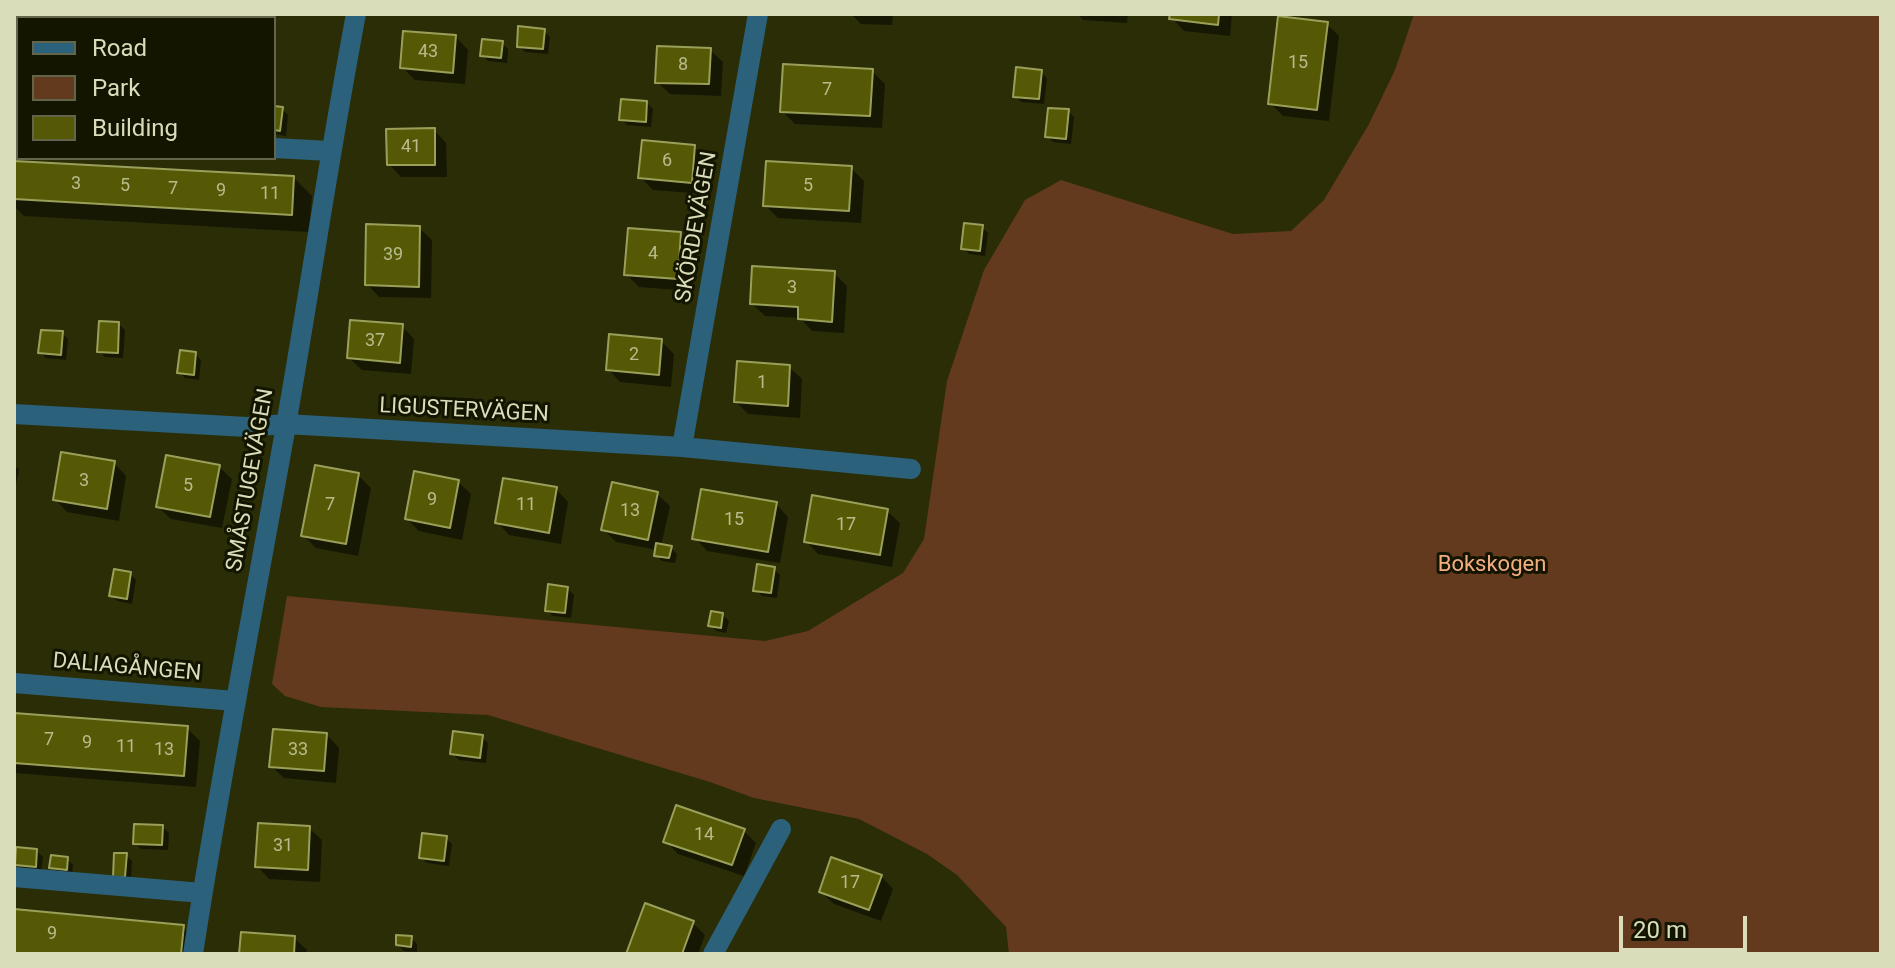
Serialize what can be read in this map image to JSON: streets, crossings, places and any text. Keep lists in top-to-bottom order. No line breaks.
{"streets":{"street":["SKÖRDEVÄGEN","LIGUSTERVÄGEN","SMÅSTUGEVÄGEN","DALIAGÅNGEN"]},"crossings":[["SKÖRDEVÄGEN","LIGUSTERVÄGEN"],["LIGUSTERVÄGEN","SMÅSTUGEVÄGEN"],["SMÅSTUGEVÄGEN","DALIAGÅNGEN"]],"parks":["Bokskogen"],"house_numbers":["43","15","8","7","41","6","3","5","5","7","9","11","4","39","3","37","2","1","3","5","9","7","11","13","15","17","7","9","11","13","33","14","31","17","9"],"legend":["Road","Park","Building"],"scale_bar":"20 m"}
